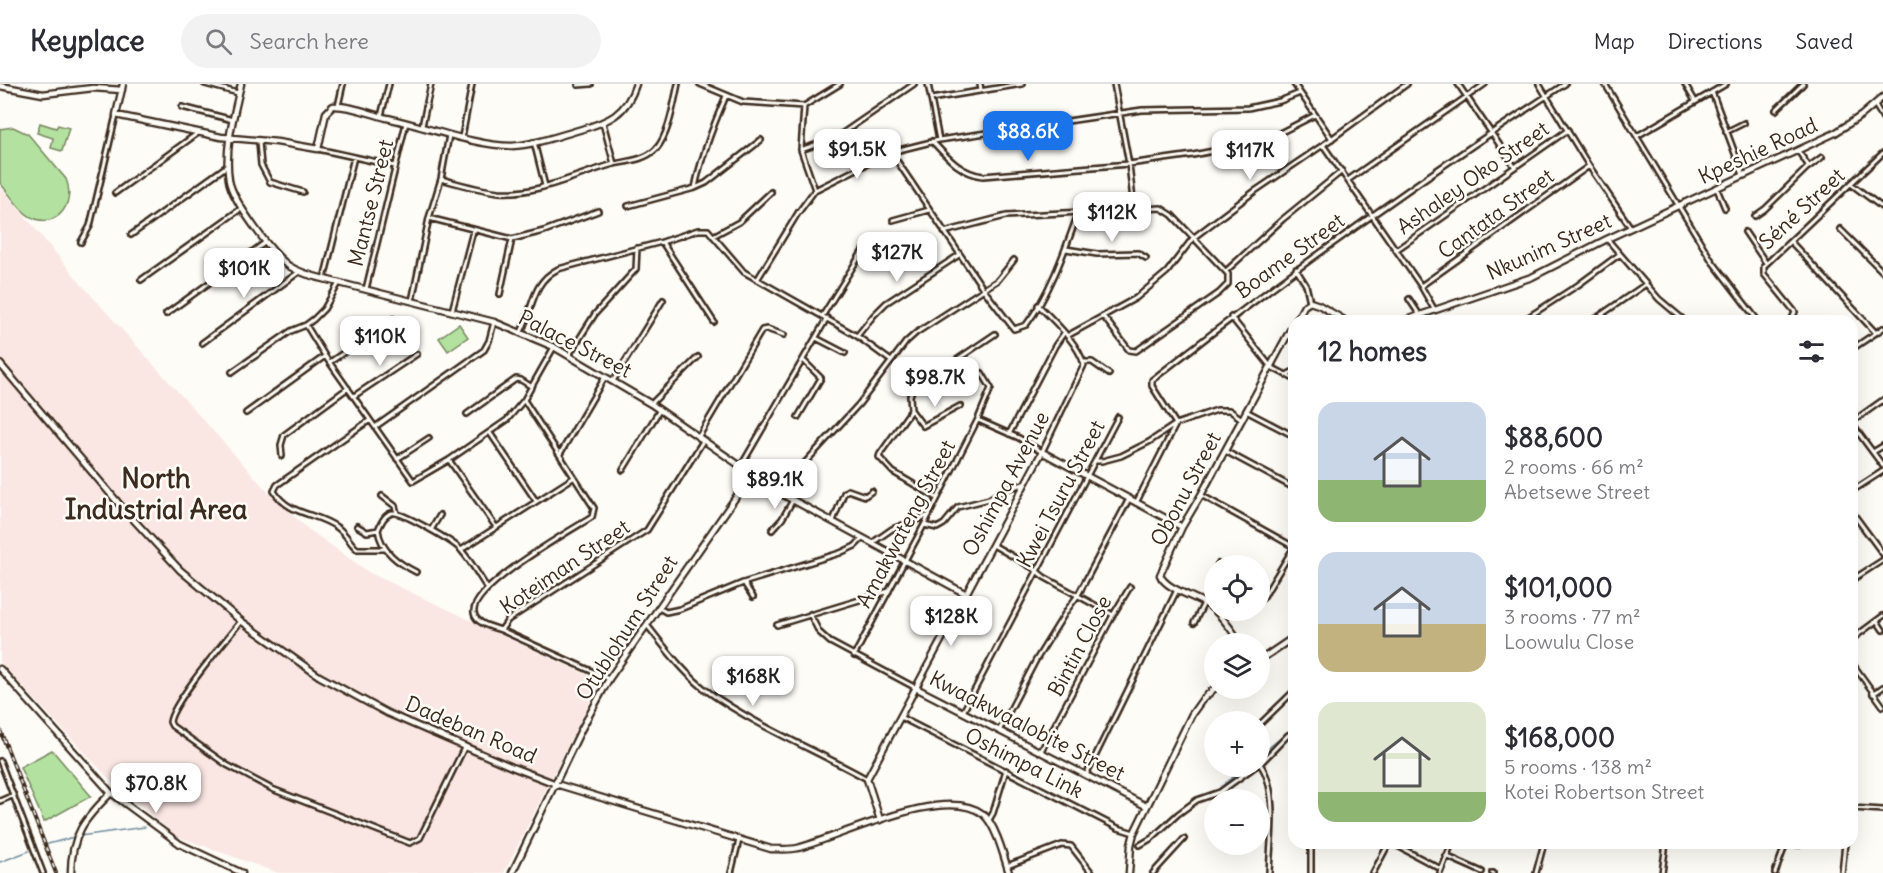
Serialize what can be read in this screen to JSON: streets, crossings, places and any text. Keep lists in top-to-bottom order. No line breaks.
{"streets":{"street":["Kpeshie Road","Ashaley Oko Street","Mantse Street","Séné Street","Cantata Street","Nkunim Street","Boame Street","Palace Street","Oshimpa Avenue","Obonu Street","Kwei Tsuru Street","Amakwateng Street","Koteiman Street","Otublohum Street","Bintin Close","Kwaakwaalobite Street","Dadeban Road","Oshimpa Link"]},"crossings":[["Kpeshie Road","Nkunim Street"],["Mantse Street","Palace Street"],["Palace Street","Oshimpa Avenue"],["Palace Street","Amakwateng Street"],["Palace Street","Koteiman Street"],["Palace Street","Otublohum Street"],["Oshimpa Avenue","Kwaakwaalobite Street"],["Oshimpa Avenue","Oshimpa Link"],["Kwei Tsuru Street","Kwaakwaalobite Street"],["Amakwateng Street","Kwaakwaalobite Street"],["Otublohum Street","Dadeban Road"],["Bintin Close","Kwaakwaalobite Street"]],"districts":["North Industrial Area"],"page":{"header":"Keyplace","search":"Search here","nav":["Map","Directions","Saved"],"price":["$88.6K","$91.5K","$117K","$112K","$127K","$101K","$110K","$98.7K","$89.1K","$128K","$168K","$70.8K"],"heading":"12 homes","list":[{"name":"$88,600","note":"2 rooms · 66 m² · Abetsewe Street"},{"name":"$101,000","note":"3 rooms · 77 m² · Loowulu Close"},{"name":"$168,000","note":"5 rooms · 138 m² · Kotei Robertson Street"}],"map_buttons":["+","−"]}}
